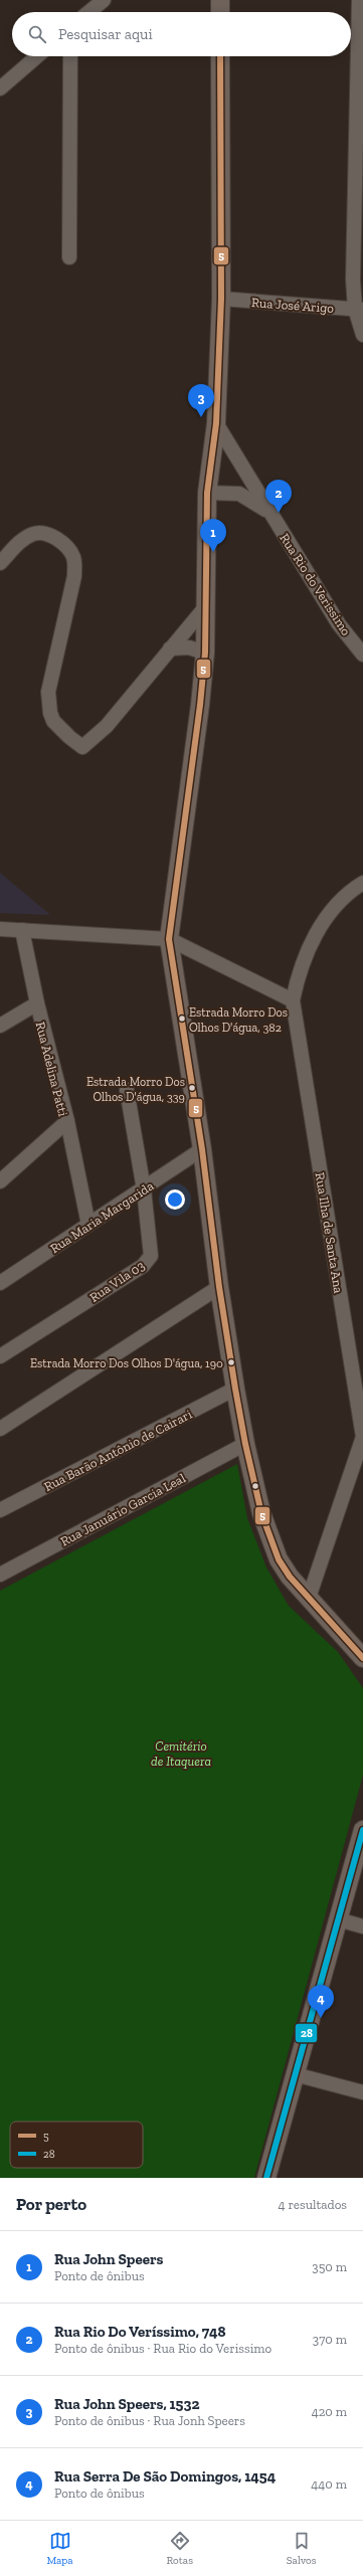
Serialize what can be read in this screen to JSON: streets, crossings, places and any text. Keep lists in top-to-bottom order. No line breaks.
{"streets":{"street":["Rua José Arigo","Rua Rio do Verissimo","Rua Adelina Patti","Rua Maria Margarida","Rua Ilha de Santa Ana","Rua Vila 03","Rua Barão Antônio de Cairari","Rua Januário Garcia Leal"]},"crossings":[["Rua Maria Margarida","Rua Vila 03"]],"parks":["Cemitério de Itaquera"],"places":["Estrada Morro Dos Olhos D'água, 382","Estrada Morro Dos Olhos D'água, 339","Estrada Morro Dos Olhos D'água, 190"],"lines":["transit line 5","transit line 28"],"legend":["5","28"],"page":{"search":"Pesquisar aqui","pins":["3","2","1","4"],"heading":["Por perto","4 resultados"],"list":[{"mark":"1","name":"Rua John Speers","note":"Ponto de ônibus","value":"350 m"},{"mark":"2","name":"Rua Rio Do Veríssimo, 748","note":"Ponto de ônibus · Rua Rio do Verissimo","value":"370 m"},{"mark":"3","name":"Rua John Speers, 1532","note":"Ponto de ônibus · Rua Jonh Speers","value":"420 m"},{"mark":"4","name":"Rua Serra De São Domingos, 1454","note":"Ponto de ônibus","value":"440 m"}],"nav":["Mapa","Rotas","Salvos"]}}
